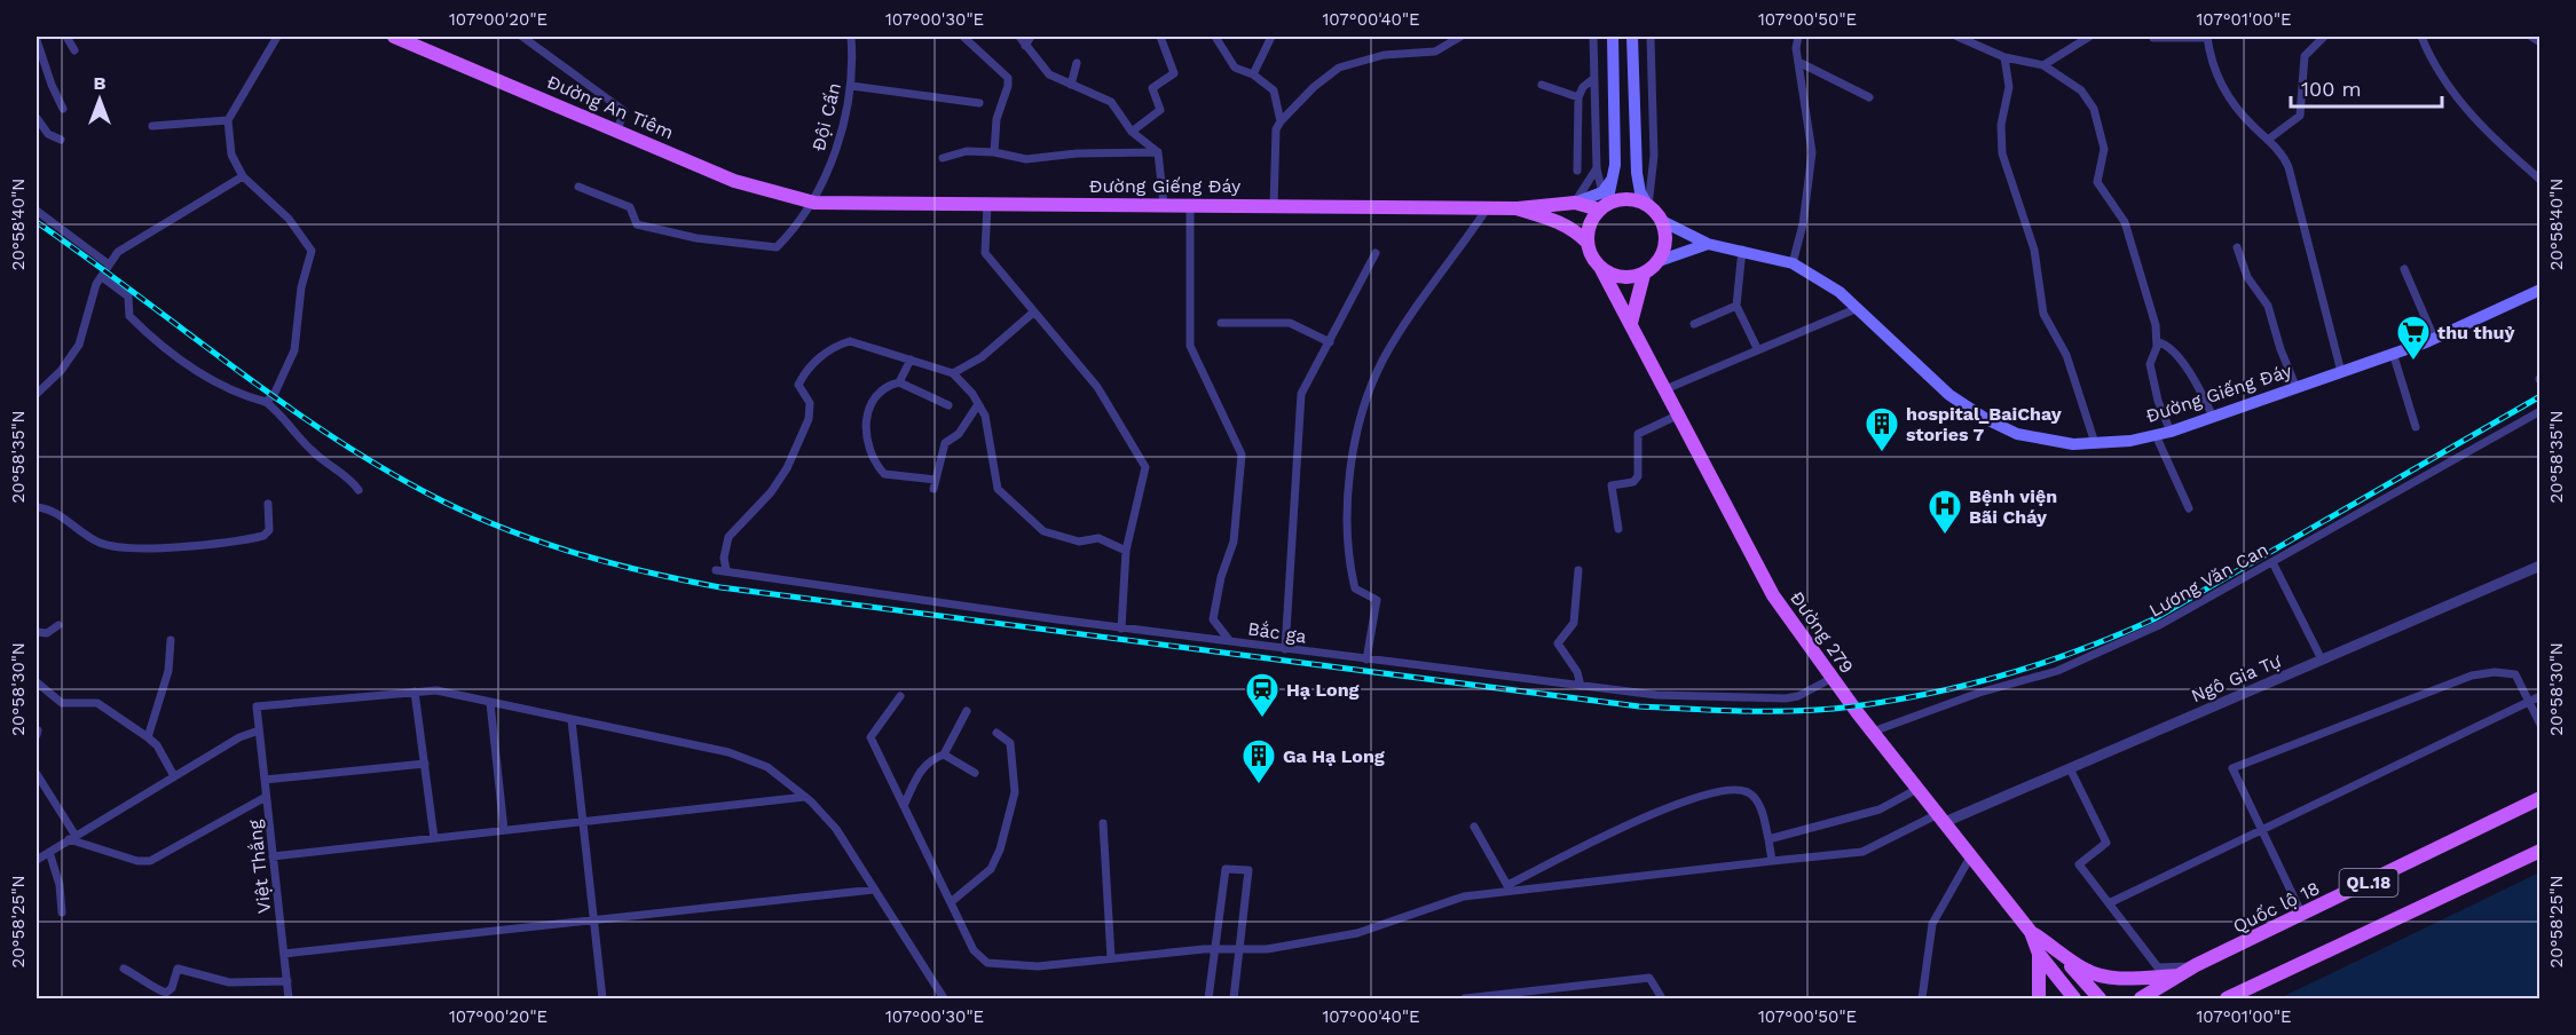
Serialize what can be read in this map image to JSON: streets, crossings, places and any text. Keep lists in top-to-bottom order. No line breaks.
{"streets":{"main road":["Đường An Tiêm","Đường Giếng Đáy","Đường 279","QL.18","Quốc lộ 18"],"street":["Đội Cấn","Lương Văn Can","Bắc ga","Ngô Gia Tự","Việt Thắng"]},"crossings":[["Đường An Tiêm","Đội Cấn"],["Đường An Tiêm","Đường Giếng Đáy"],["Đội Cấn","Đường Giếng Đáy"],["Đường Giếng Đáy","Đường 279"],["Lương Văn Can","Đường 279"],["Bắc ga","Đường 279"],["Đường 279","Ngô Gia Tự"]],"places":{"supermarket":["thu thuỷ"],"building":["hospital_BaiChay stories 7","Ga Hạ Long"],"hospital":["Bệnh viện Bãi Cháy"],"station":["Hạ Long"]},"scale_bar":"100 m","north":"top","coordinates":["107°00'20\"E","107°00'30\"E","107°00'40\"E","107°00'50\"E","107°01'00\"E","20°58'40\"N","20°58'35\"N","20°58'30\"N","20°58'25\"N"]}
